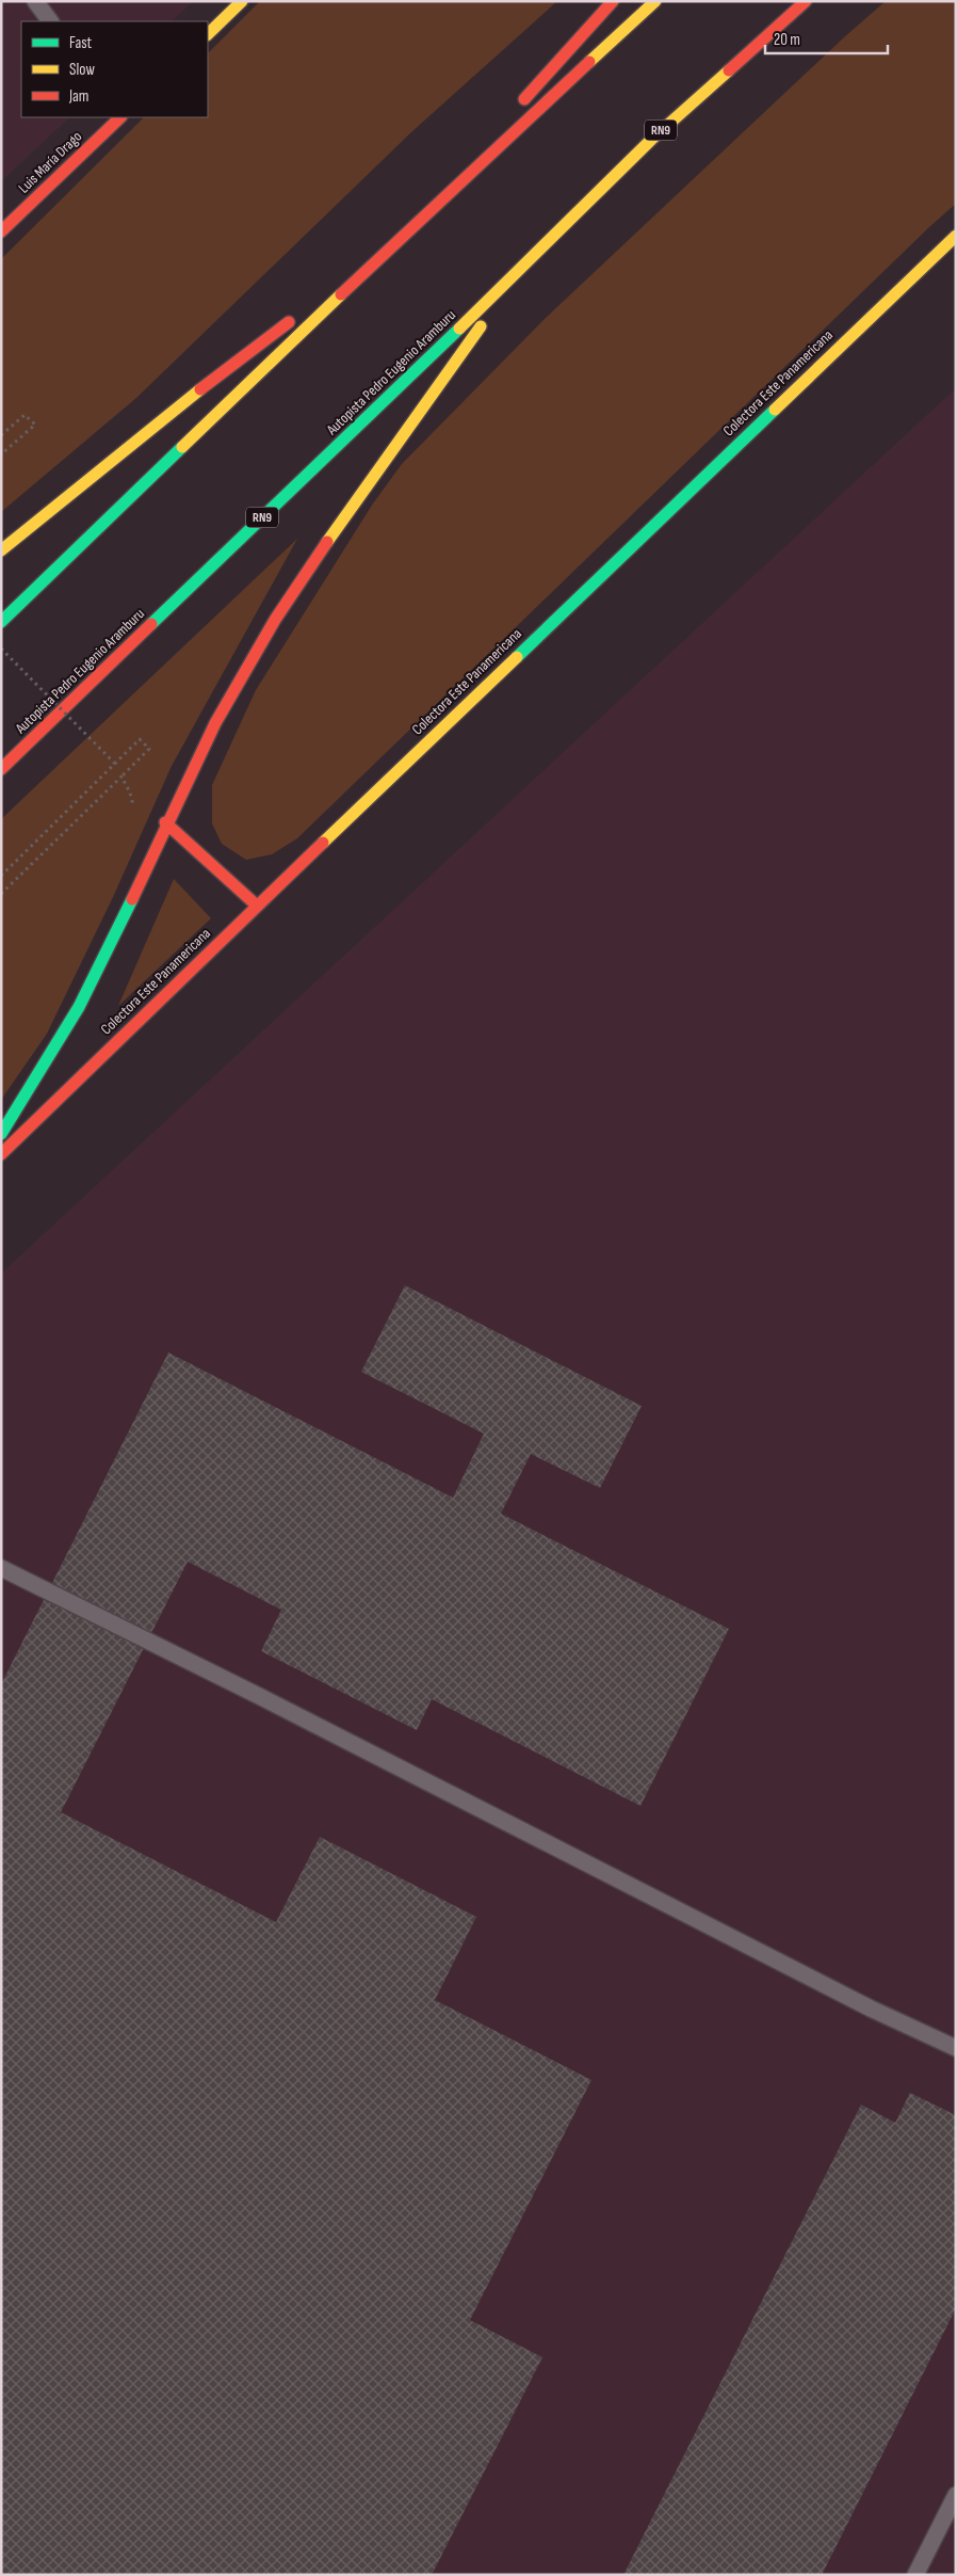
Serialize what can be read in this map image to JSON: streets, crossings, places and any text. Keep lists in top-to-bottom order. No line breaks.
{"streets":{"main road":["RN9","Luis María Drago","Autopista Pedro Eugenio Aramburu","Colectora Este Panamericana"]},"legend":["Fast","Slow","Jam"],"scale_bar":"20 m"}
